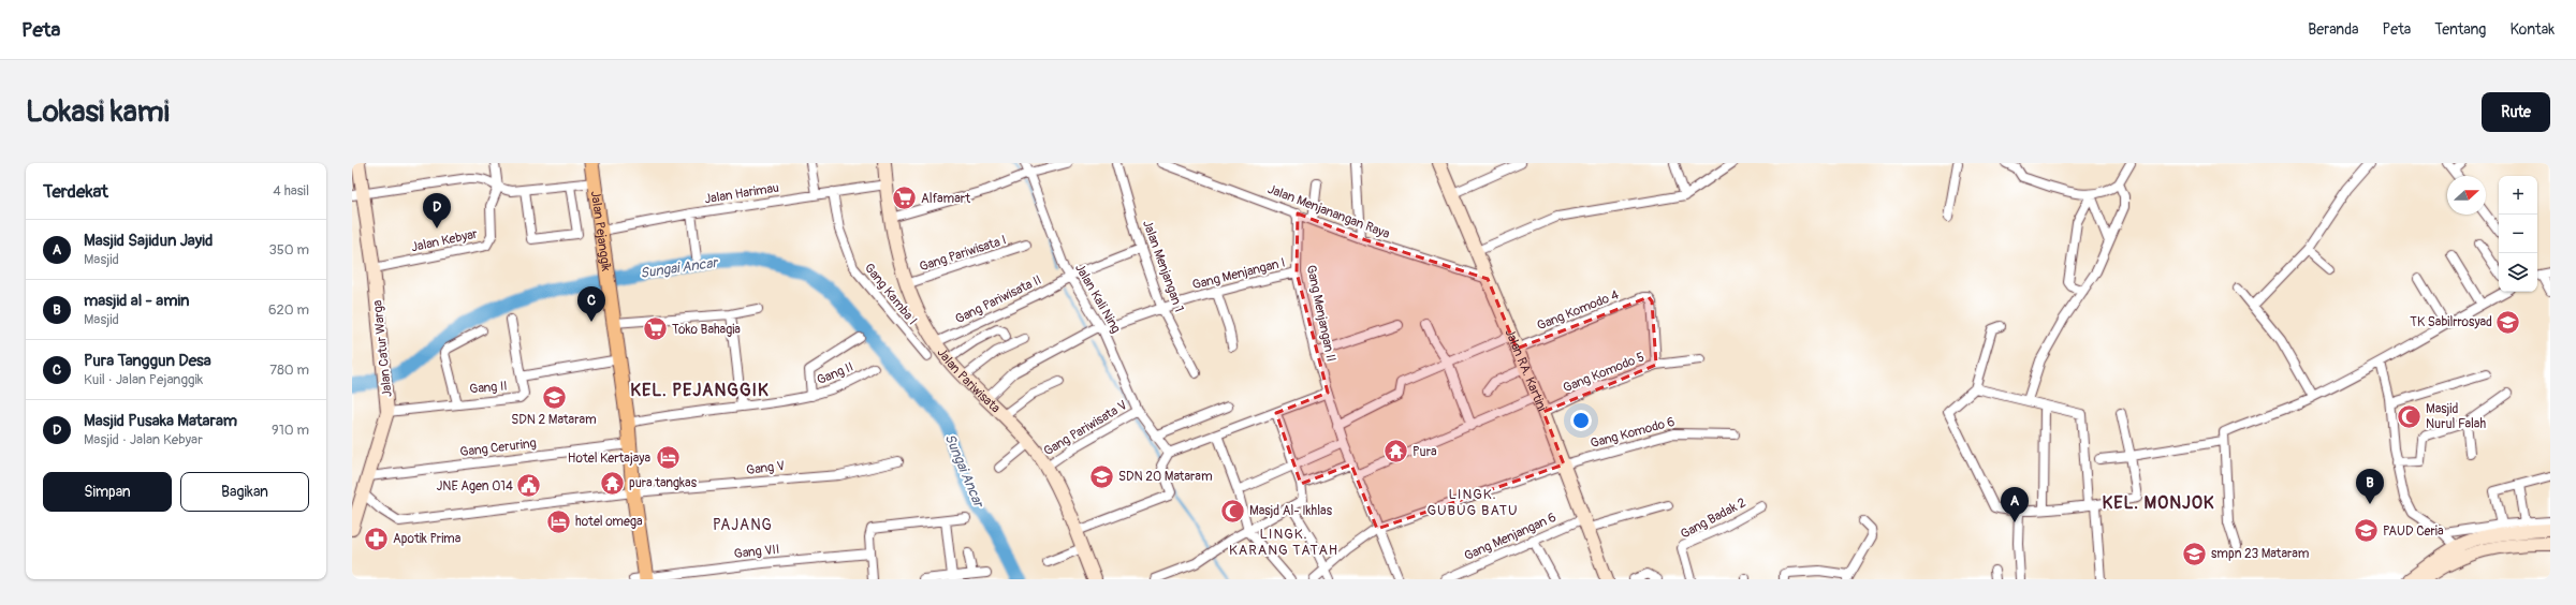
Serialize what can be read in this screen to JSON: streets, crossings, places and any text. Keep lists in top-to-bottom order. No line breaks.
{"streets":{"main road":["Jalan Pejanggik"],"street":["Jalan Harimau","Jalan Menjanangan Raya","Jalan Kebyar","Gang Pariwisata I","Jalan Menjangan 1","Gang Menjangan I","Gang Kamba I","Jalan Kali Ning","Gang Pariwisata II","Gang Komodo 4","Gang Menjangan II","Jalan Catur Warga","Jalan RA. Kartini","Gang Komodo 5","Gang II","Jalan Pariwisata","Gang Pariwisata V","Gang Komodo 6","Gang Ceruring","Gang V","Gang Badak 2","Gang Menjangan 6","Gang VII"]},"crossings":[["Jalan Harimau","Jalan Pejanggik"],["Jalan Harimau","Gang Kamba I"],["Jalan Harimau","Jalan Pariwisata"],["Jalan Menjanangan Raya","Gang Menjangan II"],["Jalan Menjanangan Raya","Jalan RA. Kartini"],["Jalan Pejanggik","Gang II"],["Jalan Pejanggik","Gang Ceruring"],["Jalan Pejanggik","Gang V"],["Jalan Pejanggik","Gang VII"],["Jalan Kebyar","Jalan Catur Warga"],["Gang Pariwisata I","Jalan Pariwisata"],["Jalan Menjangan 1","Gang Menjangan I"],["Jalan Menjangan 1","Gang Pariwisata II"],["Gang Menjangan I","Jalan Kali Ning"],["Gang Menjangan I","Gang Menjangan II"],["Gang Menjangan I","Jalan Pariwisata"],["Jalan Kali Ning","Gang Pariwisata II"],["Jalan Kali Ning","Gang Pariwisata V"],["Gang Pariwisata II","Jalan Pariwisata"],["Gang Komodo 4","Jalan RA. Kartini"],["Gang Komodo 4","Gang Komodo 5"],["Gang Menjangan II","Gang Komodo 6"],["Jalan Catur Warga","Gang II"],["Jalan Catur Warga","Gang Ceruring"],["Jalan Catur Warga","Gang V"],["Jalan RA. Kartini","Gang Komodo 5"],["Jalan RA. Kartini","Gang Komodo 6"],["Jalan RA. Kartini","Gang Menjangan 6"],["Jalan Pariwisata","Gang Pariwisata V"]],"districts":["KEL. PEJANGGIK","LINGK. GUBUG BATU","KEL. MONJOK","PAJANG","LINGK. KARANG TATAH"],"water":["Sungai Ancar"],"places":{"supermarket":["Alfamart","Toko Bahagia"],"school or university":["TK Sabilrrosyad","SDN 2 Mataram","SDN 20 Mataram","PAUD Ceria","smpn 23 Mataram"],"mosque":["Masjid Nurul Falah","Masjd Al- Ikhlas"],"temple":["Pura","pura tangkas"],"hotel":["Hotel Kertajaya","hotel omega"],"public building":["JNE Agen 014"],"pharmacy":["Apotik Prima"]},"north":"right","page":{"header":"Peta","nav":["Beranda","Peta","Tentang","Kontak"],"buttons":["Rute",["Simpan","Bagikan"]],"title":"Lokasi kami","heading":["Terdekat","4 hasil"],"map_buttons":["+","−"],"pins":["D","C","B","A"],"list":[{"mark":"A","name":"Masjid Sajidun Jayid","note":"Masjid","value":"350 m"},{"mark":"B","name":"masjid al - amin","note":"Masjid","value":"620 m"},{"mark":"C","name":"Pura Tanggun Desa","note":"Kuil · Jalan Pejanggik","value":"780 m"},{"mark":"D","name":"Masjid Pusaka Mataram","note":"Masjid · Jalan Kebyar","value":"910 m"}]}}
